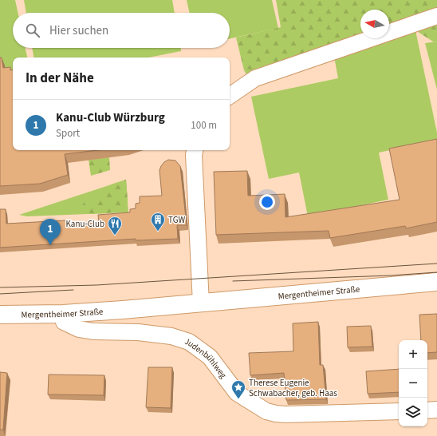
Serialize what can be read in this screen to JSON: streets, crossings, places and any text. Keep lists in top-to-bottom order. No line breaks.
{"streets":{"main road":["Mergentheimer Straße"],"street":["Judenbühlweg"]},"crossings":[["Mergentheimer Straße","Judenbühlweg"]],"places":{"building":["TGW"],"restaurant":["Kanu-Club"],"place":["Therese Eugenie Schwabacher, geb. Haas"]},"north":"left","page":{"search":"Hier suchen","heading":"In der Nähe","list":[{"mark":"1","name":"Kanu-Club Würzburg","note":"Sport","value":"100 m"}],"pins":"1","map_buttons":["+","−"]}}
